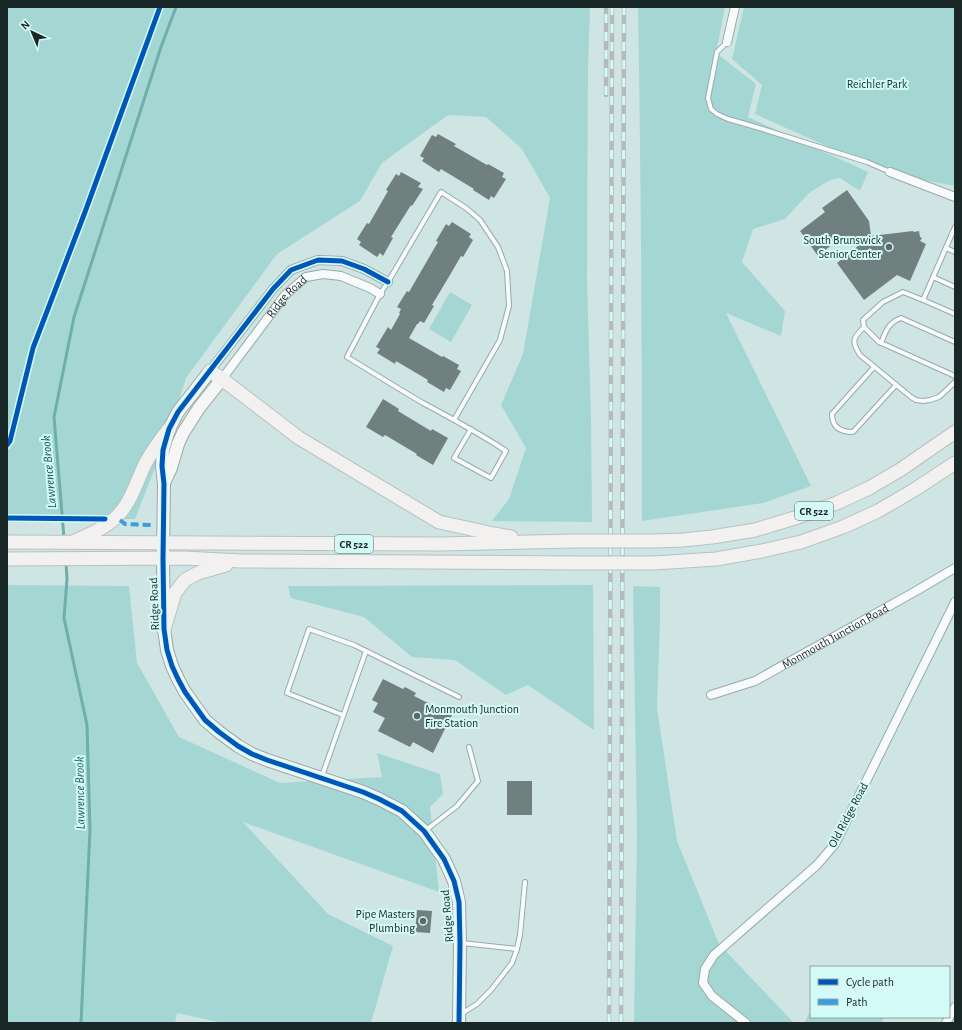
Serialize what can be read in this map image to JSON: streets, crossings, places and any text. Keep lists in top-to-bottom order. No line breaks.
{"streets":{"main road":["CR 522"],"street":["Ridge Road","Monmouth Junction Road","Old Ridge Road"]},"crossings":[["Ridge Road","CR 522"]],"water":["Lawrence Brook"],"parks":["Reichler Park"],"places":["South Brunswick Senior Center","Monmouth Junction Fire Station","Pipe Masters Plumbing"],"legend":["Cycle path","Path"],"north":"top left"}
